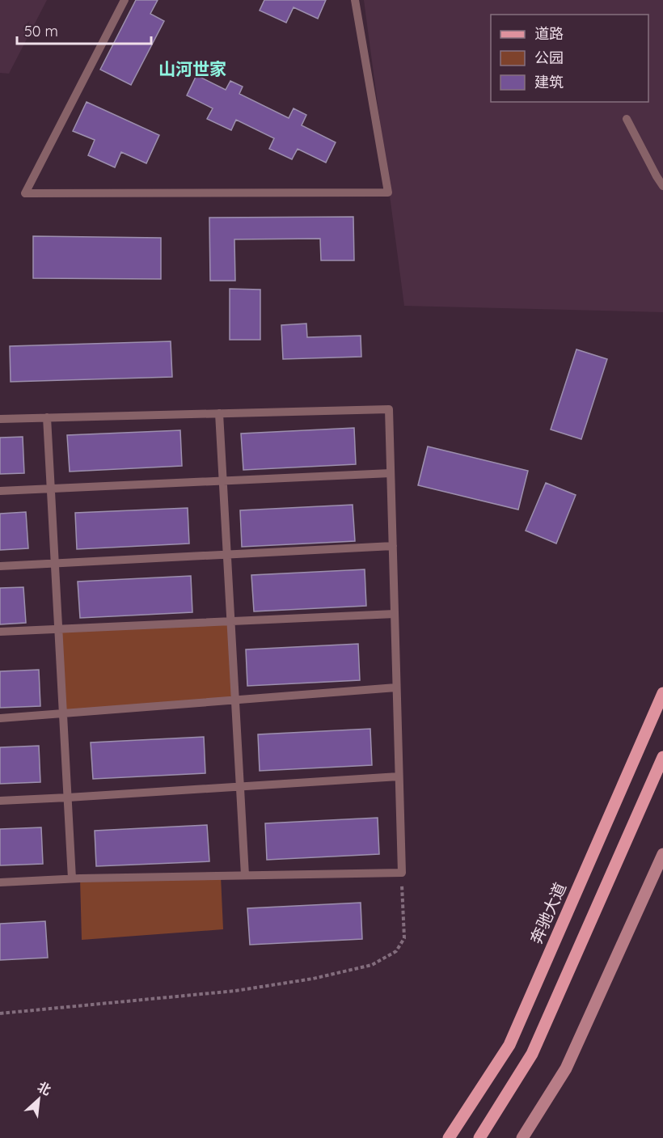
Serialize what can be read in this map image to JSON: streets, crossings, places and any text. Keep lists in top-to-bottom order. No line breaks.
{"streets":{"main road":["奔驰大道"]},"districts":["山河世家"],"legend":["道路","公园","建筑"],"scale_bar":"50 m","north":"top right"}
